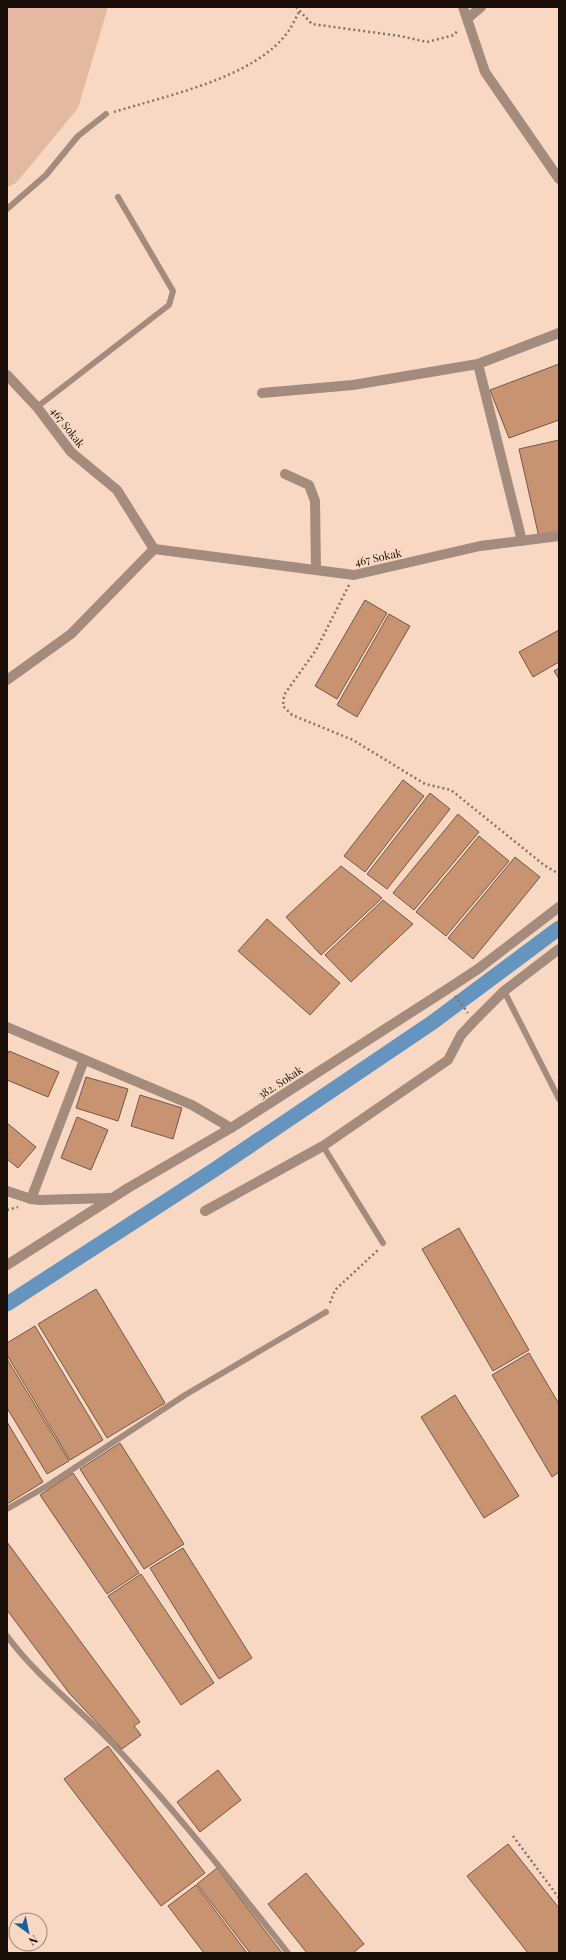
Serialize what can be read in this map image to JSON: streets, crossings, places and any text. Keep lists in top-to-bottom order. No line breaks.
{"streets":{"street":["467 Sokak","382. Sokak"]},"north":"bottom right"}
